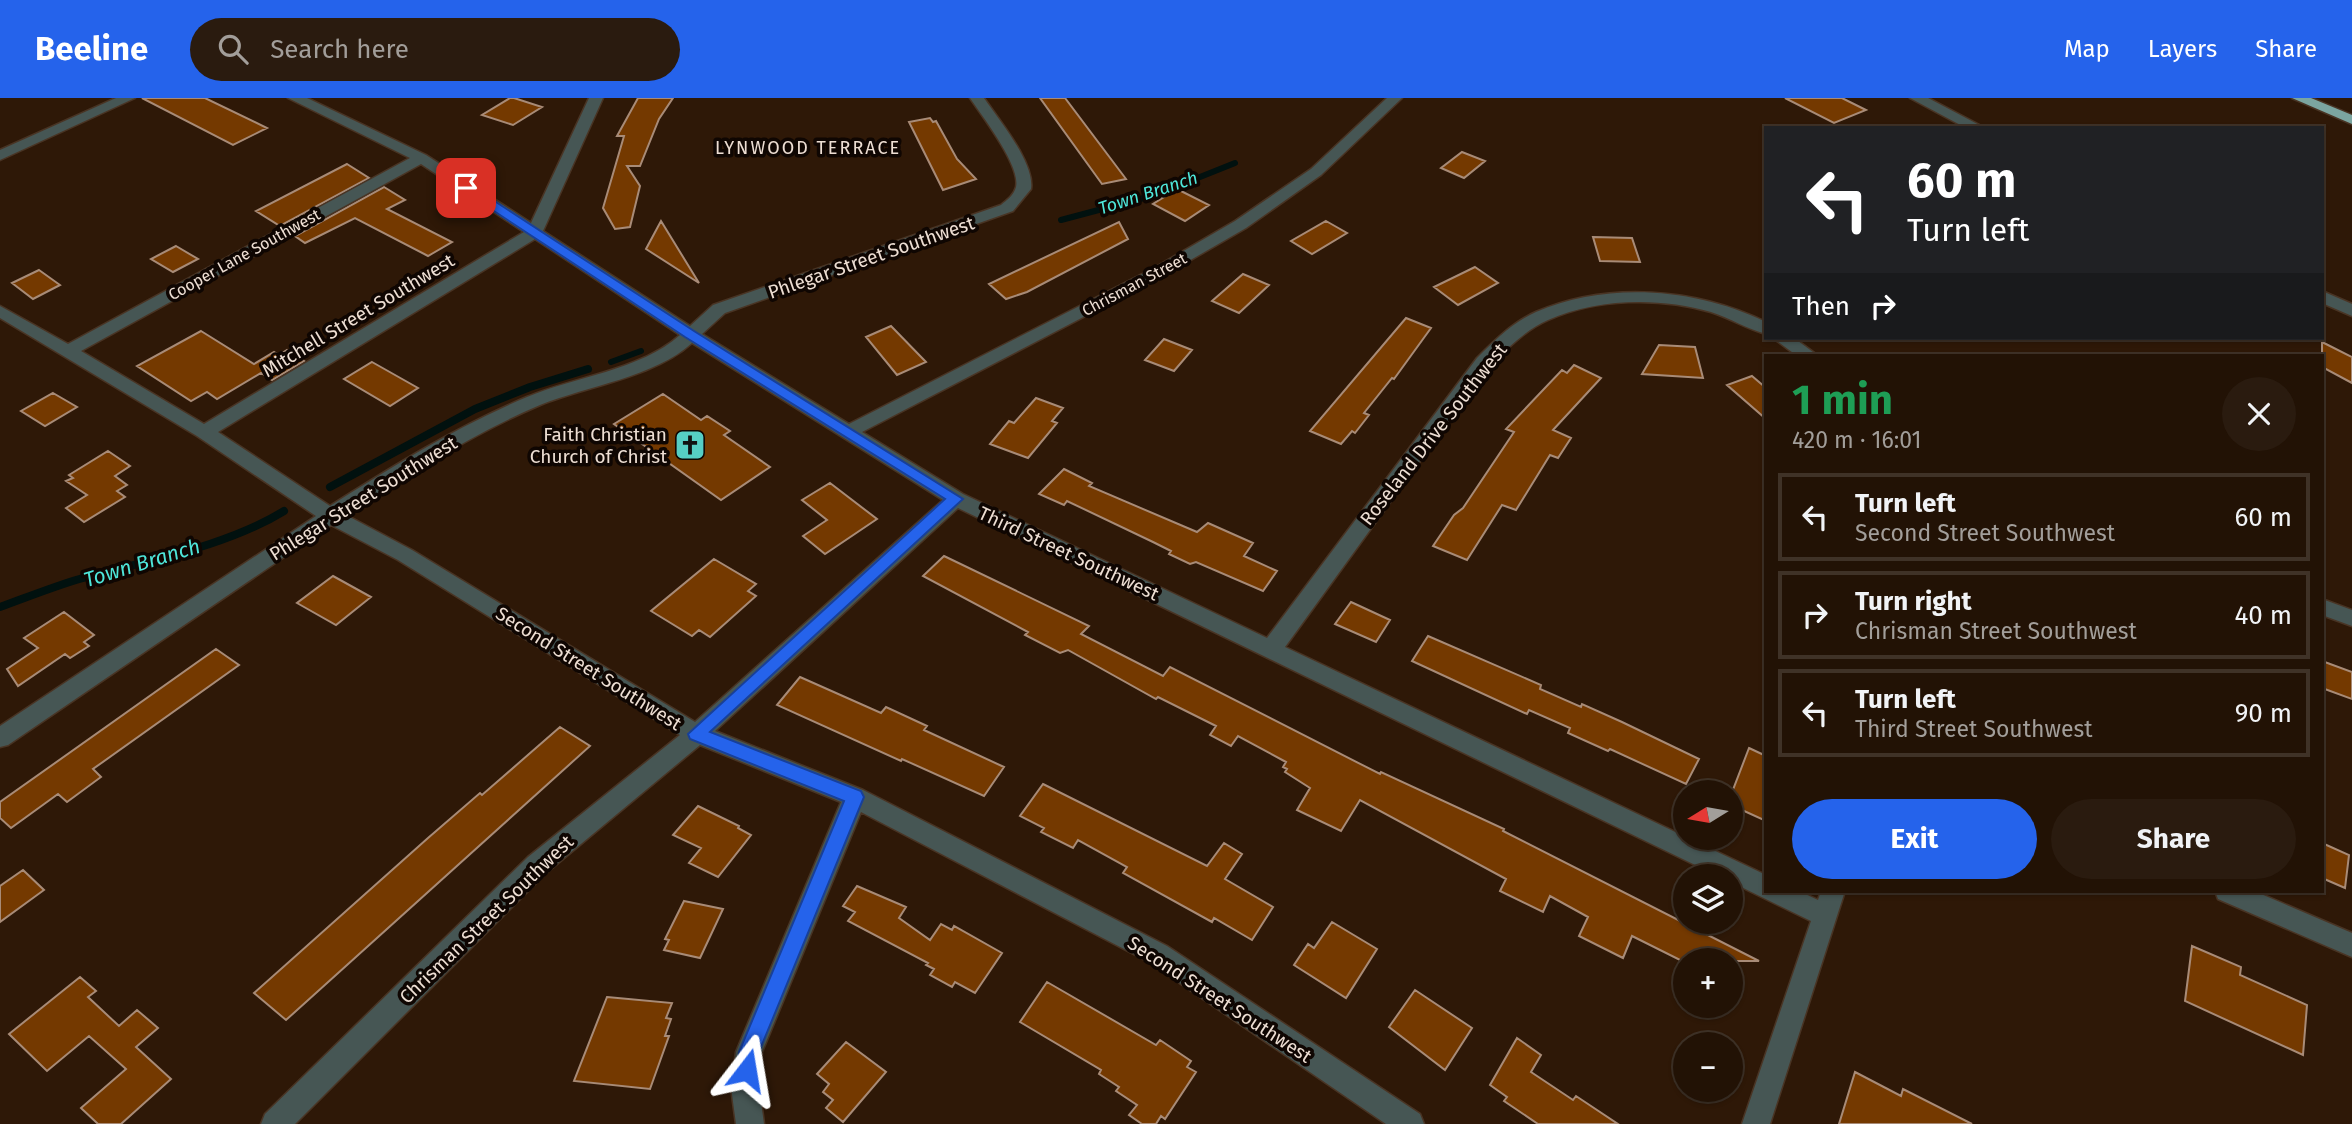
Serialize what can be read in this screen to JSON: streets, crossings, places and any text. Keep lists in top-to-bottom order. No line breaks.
{"streets":{"street":["Cooper Lane Southwest","Phlegar Street Southwest","Chrisman Street","Mitchell Street Southwest","Roseland Drive Southwest","Third Street Southwest","Second Street Southwest","Chrisman Street Southwest"]},"crossings":[["Cooper Lane Southwest","Third Street Southwest"],["Cooper Lane Southwest","Second Street Southwest"],["Phlegar Street Southwest","Third Street Southwest"],["Phlegar Street Southwest","Second Street Southwest"],["Chrisman Street","Third Street Southwest"],["Mitchell Street Southwest","Third Street Southwest"],["Mitchell Street Southwest","Second Street Southwest"],["Roseland Drive Southwest","Third Street Southwest"],["Third Street Southwest","Chrisman Street Southwest"],["Second Street Southwest","Chrisman Street Southwest"]],"districts":["LYNWOOD TERRACE"],"water":["Town Branch"],"places":{"church":["Faith Christian Church of Christ"]},"north":"left","page":{"header":"Beeline","search":"Search here","nav":["Map","Layers","Share"],"turn":["60 m","Turn left"],"then":"Then","heading":["1 min","420 m · 16:01"],"list":[{"name":"Turn left","note":"Second Street Southwest","value":"60 m"},{"name":"Turn right","note":"Chrisman Street Southwest","value":"40 m"},{"name":"Turn left","note":"Third Street Southwest","value":"90 m"}],"map_buttons":["+","−"],"buttons":["Exit","Share"]}}
